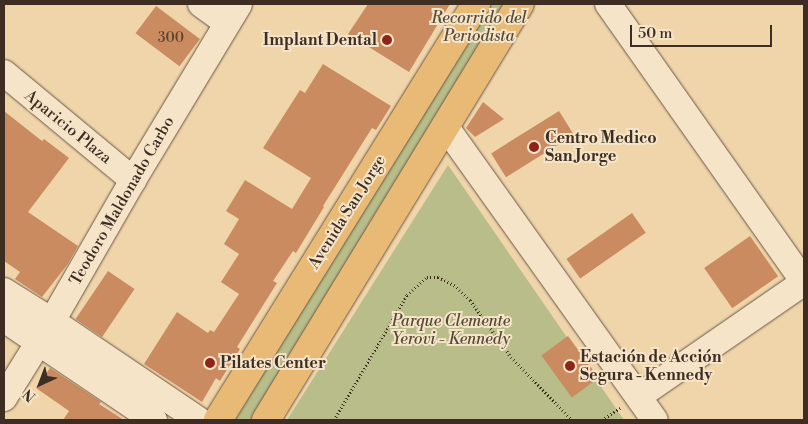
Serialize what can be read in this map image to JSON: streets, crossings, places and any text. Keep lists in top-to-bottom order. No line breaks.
{"streets":{"main road":["Avenida San Jorge"],"street":["Aparicio Plaza","Teodoro Maldonado Carbo"]},"crossings":[["Aparicio Plaza","Teodoro Maldonado Carbo"]],"parks":["Recorrido del Periodista","Parque Clemente Yerovi - Kennedy"],"places":["Implant Dental","Centro Medico San Jorge","Pilates Center","Estación de Acción Segura - Kennedy"],"house_numbers":["300"],"scale_bar":"50 m","north":"bottom left"}
